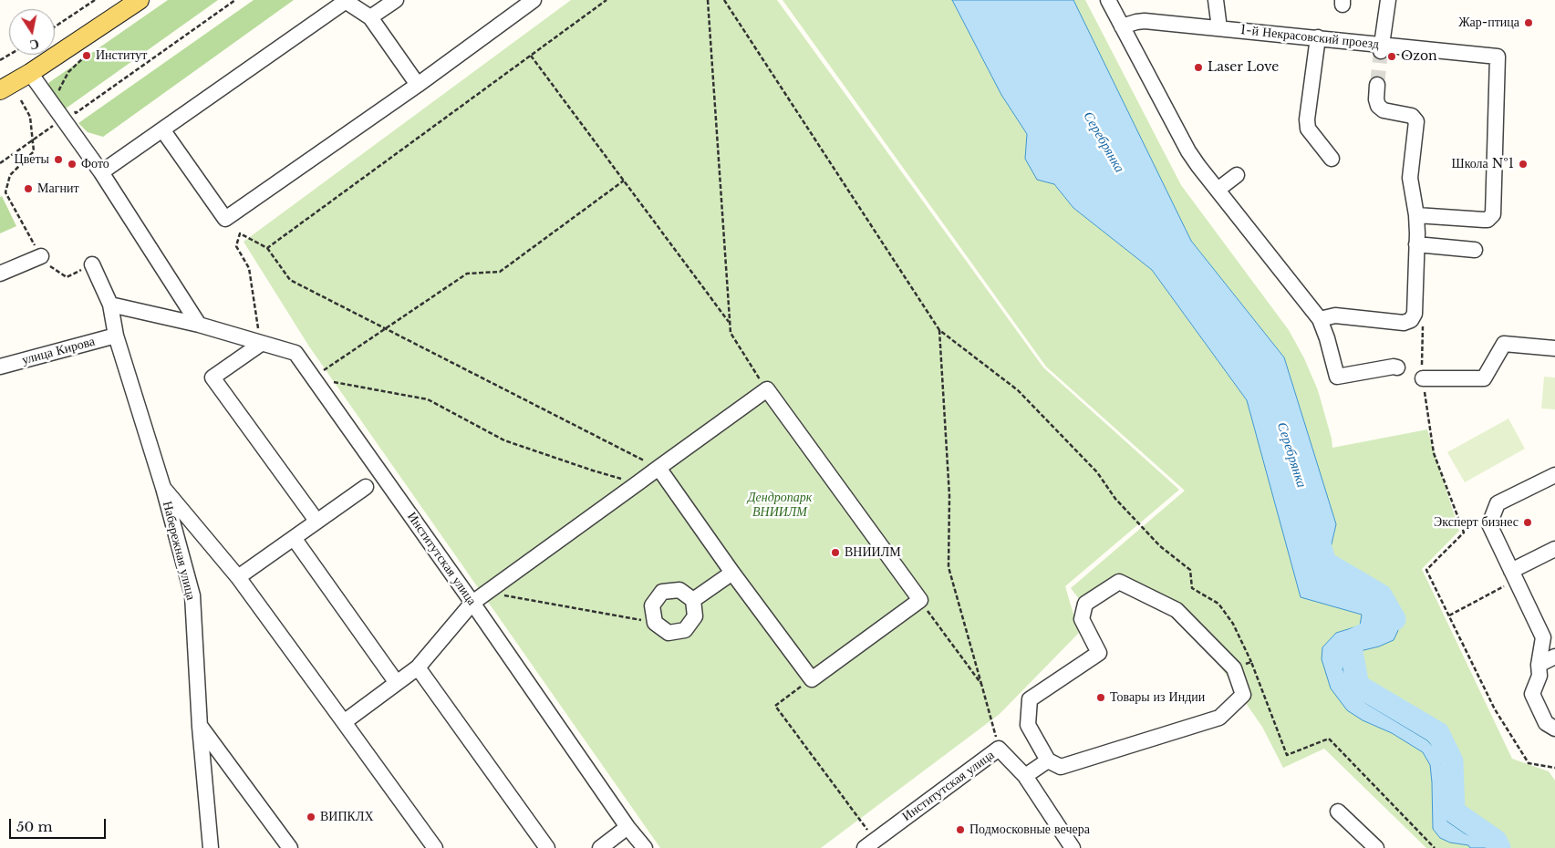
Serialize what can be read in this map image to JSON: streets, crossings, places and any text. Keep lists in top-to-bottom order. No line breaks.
{"streets":{"street":["1-й Некрасовский проезд","улица Кирова","Набережная улица","Институтская улица"]},"crossings":[["улица Кирова","Набережная улица"],["Набережная улица","Институтская улица"]],"water":["Серебрянка"],"parks":["Дендропарк ВНИИЛМ"],"places":["Жар-птица","Институт","Ozon","Laser Love","Цветы","Фото","Школа №1","Магнит","Эксперт бизнес","ВНИИЛМ","Товары из Индии","ВИПКЛХ","Подмосковные вечера"],"scale_bar":"50 m","north":"bottom"}
